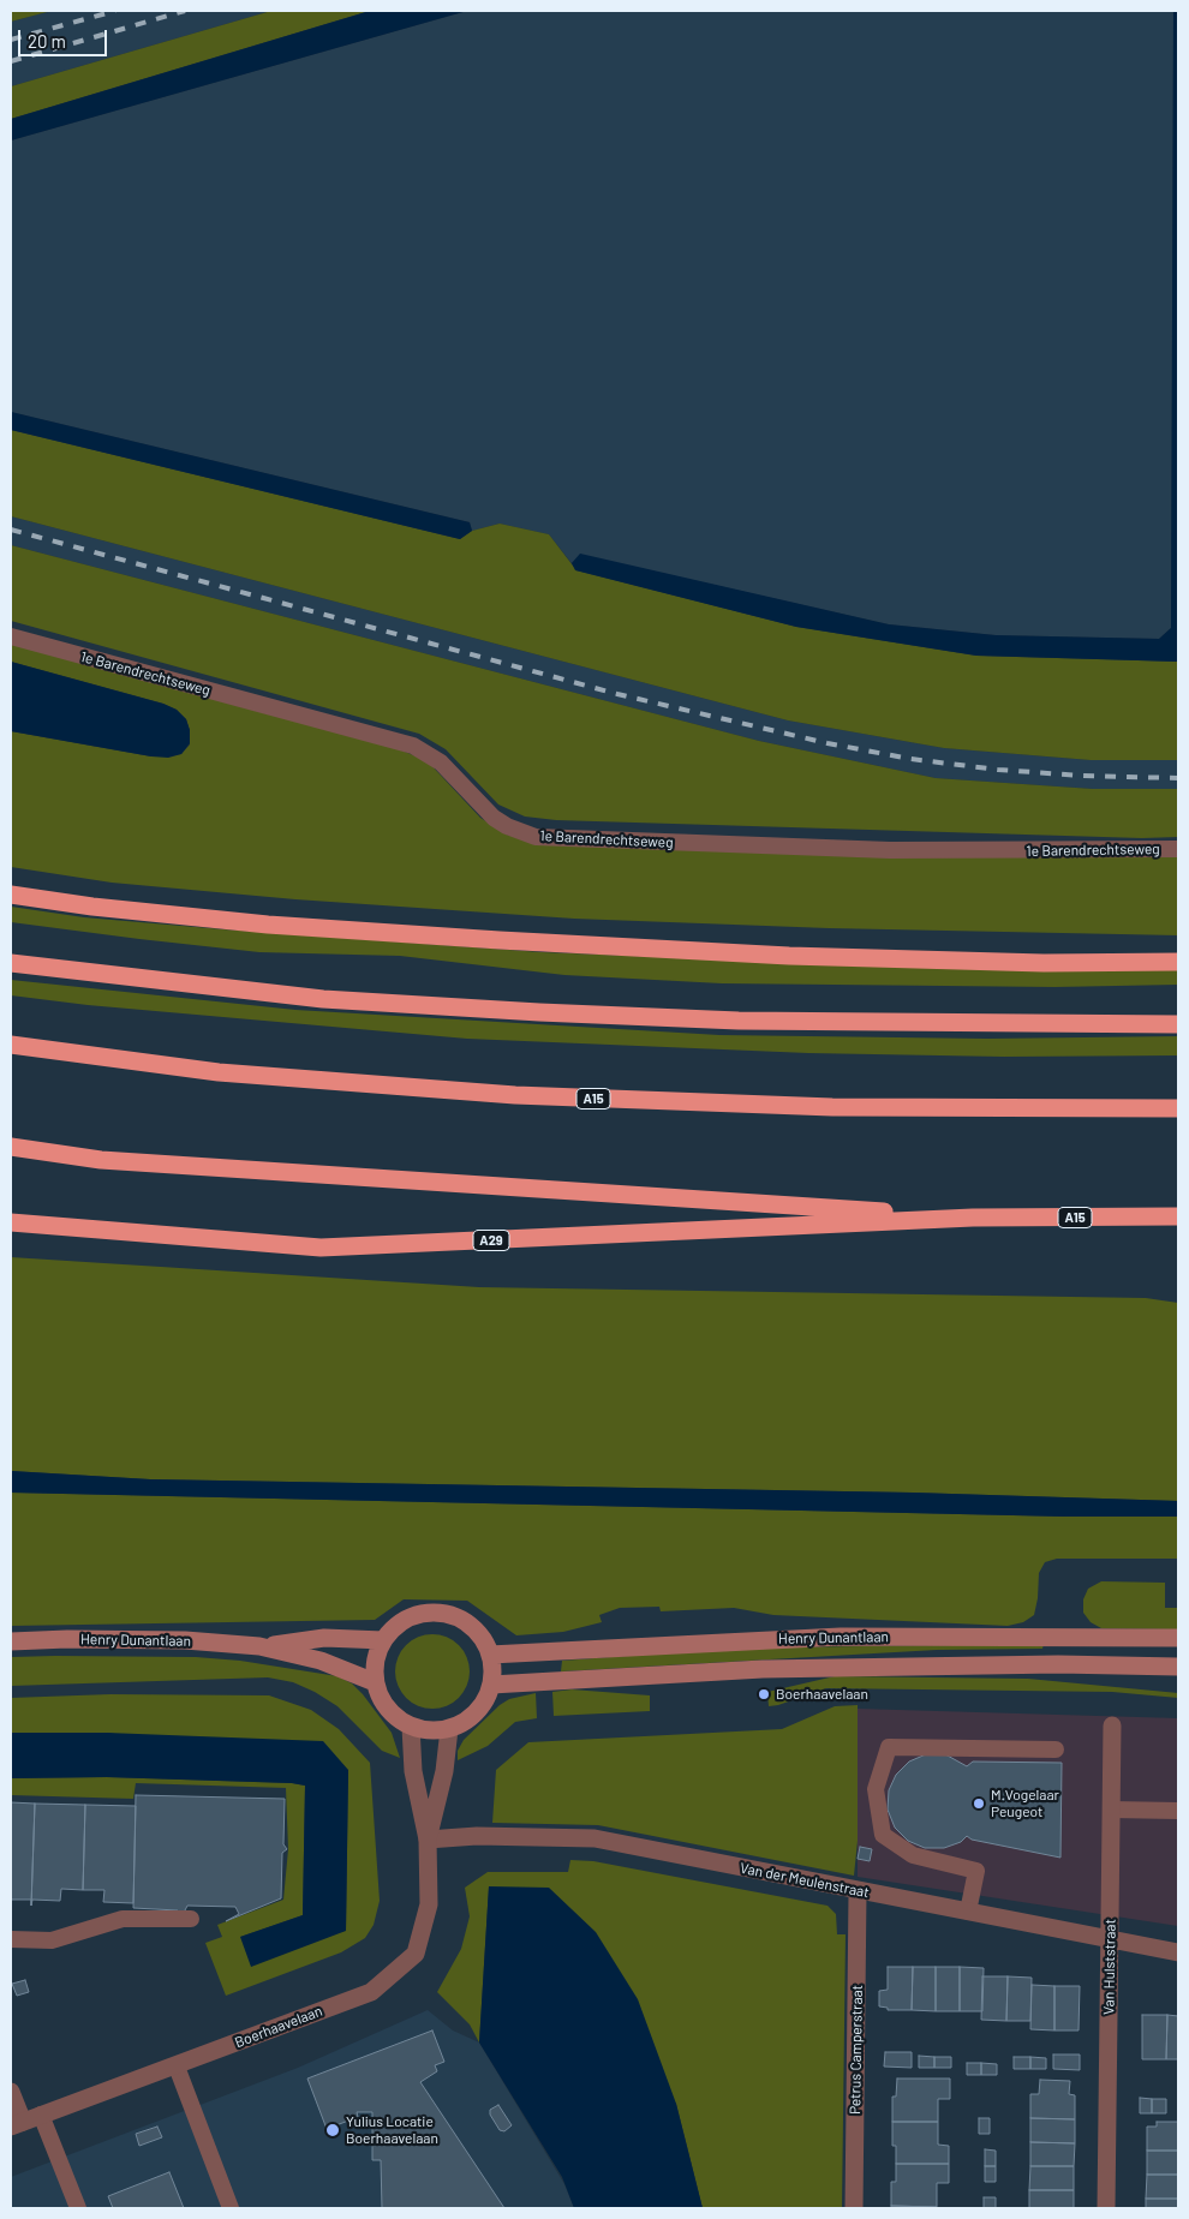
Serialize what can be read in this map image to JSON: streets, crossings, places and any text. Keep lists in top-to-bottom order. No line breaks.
{"streets":{"highway":["A15","A29"],"main road":["Henry Dunantlaan"],"street":["Van der Meulenstraat","Van Hulststraat","Boerhaavelaan","Petrus Camperstraat"],"lane":["1e Barendrechtseweg"]},"crossings":[["A15","A29"],["Henry Dunantlaan","Boerhaavelaan"],["Van der Meulenstraat","Van Hulststraat"],["Van der Meulenstraat","Boerhaavelaan"],["Van der Meulenstraat","Petrus Camperstraat"]],"places":["Boerhaavelaan","M.Vogelaar Peugeot","Yulius Locatie Boerhaavelaan"],"scale_bar":"20 m"}
